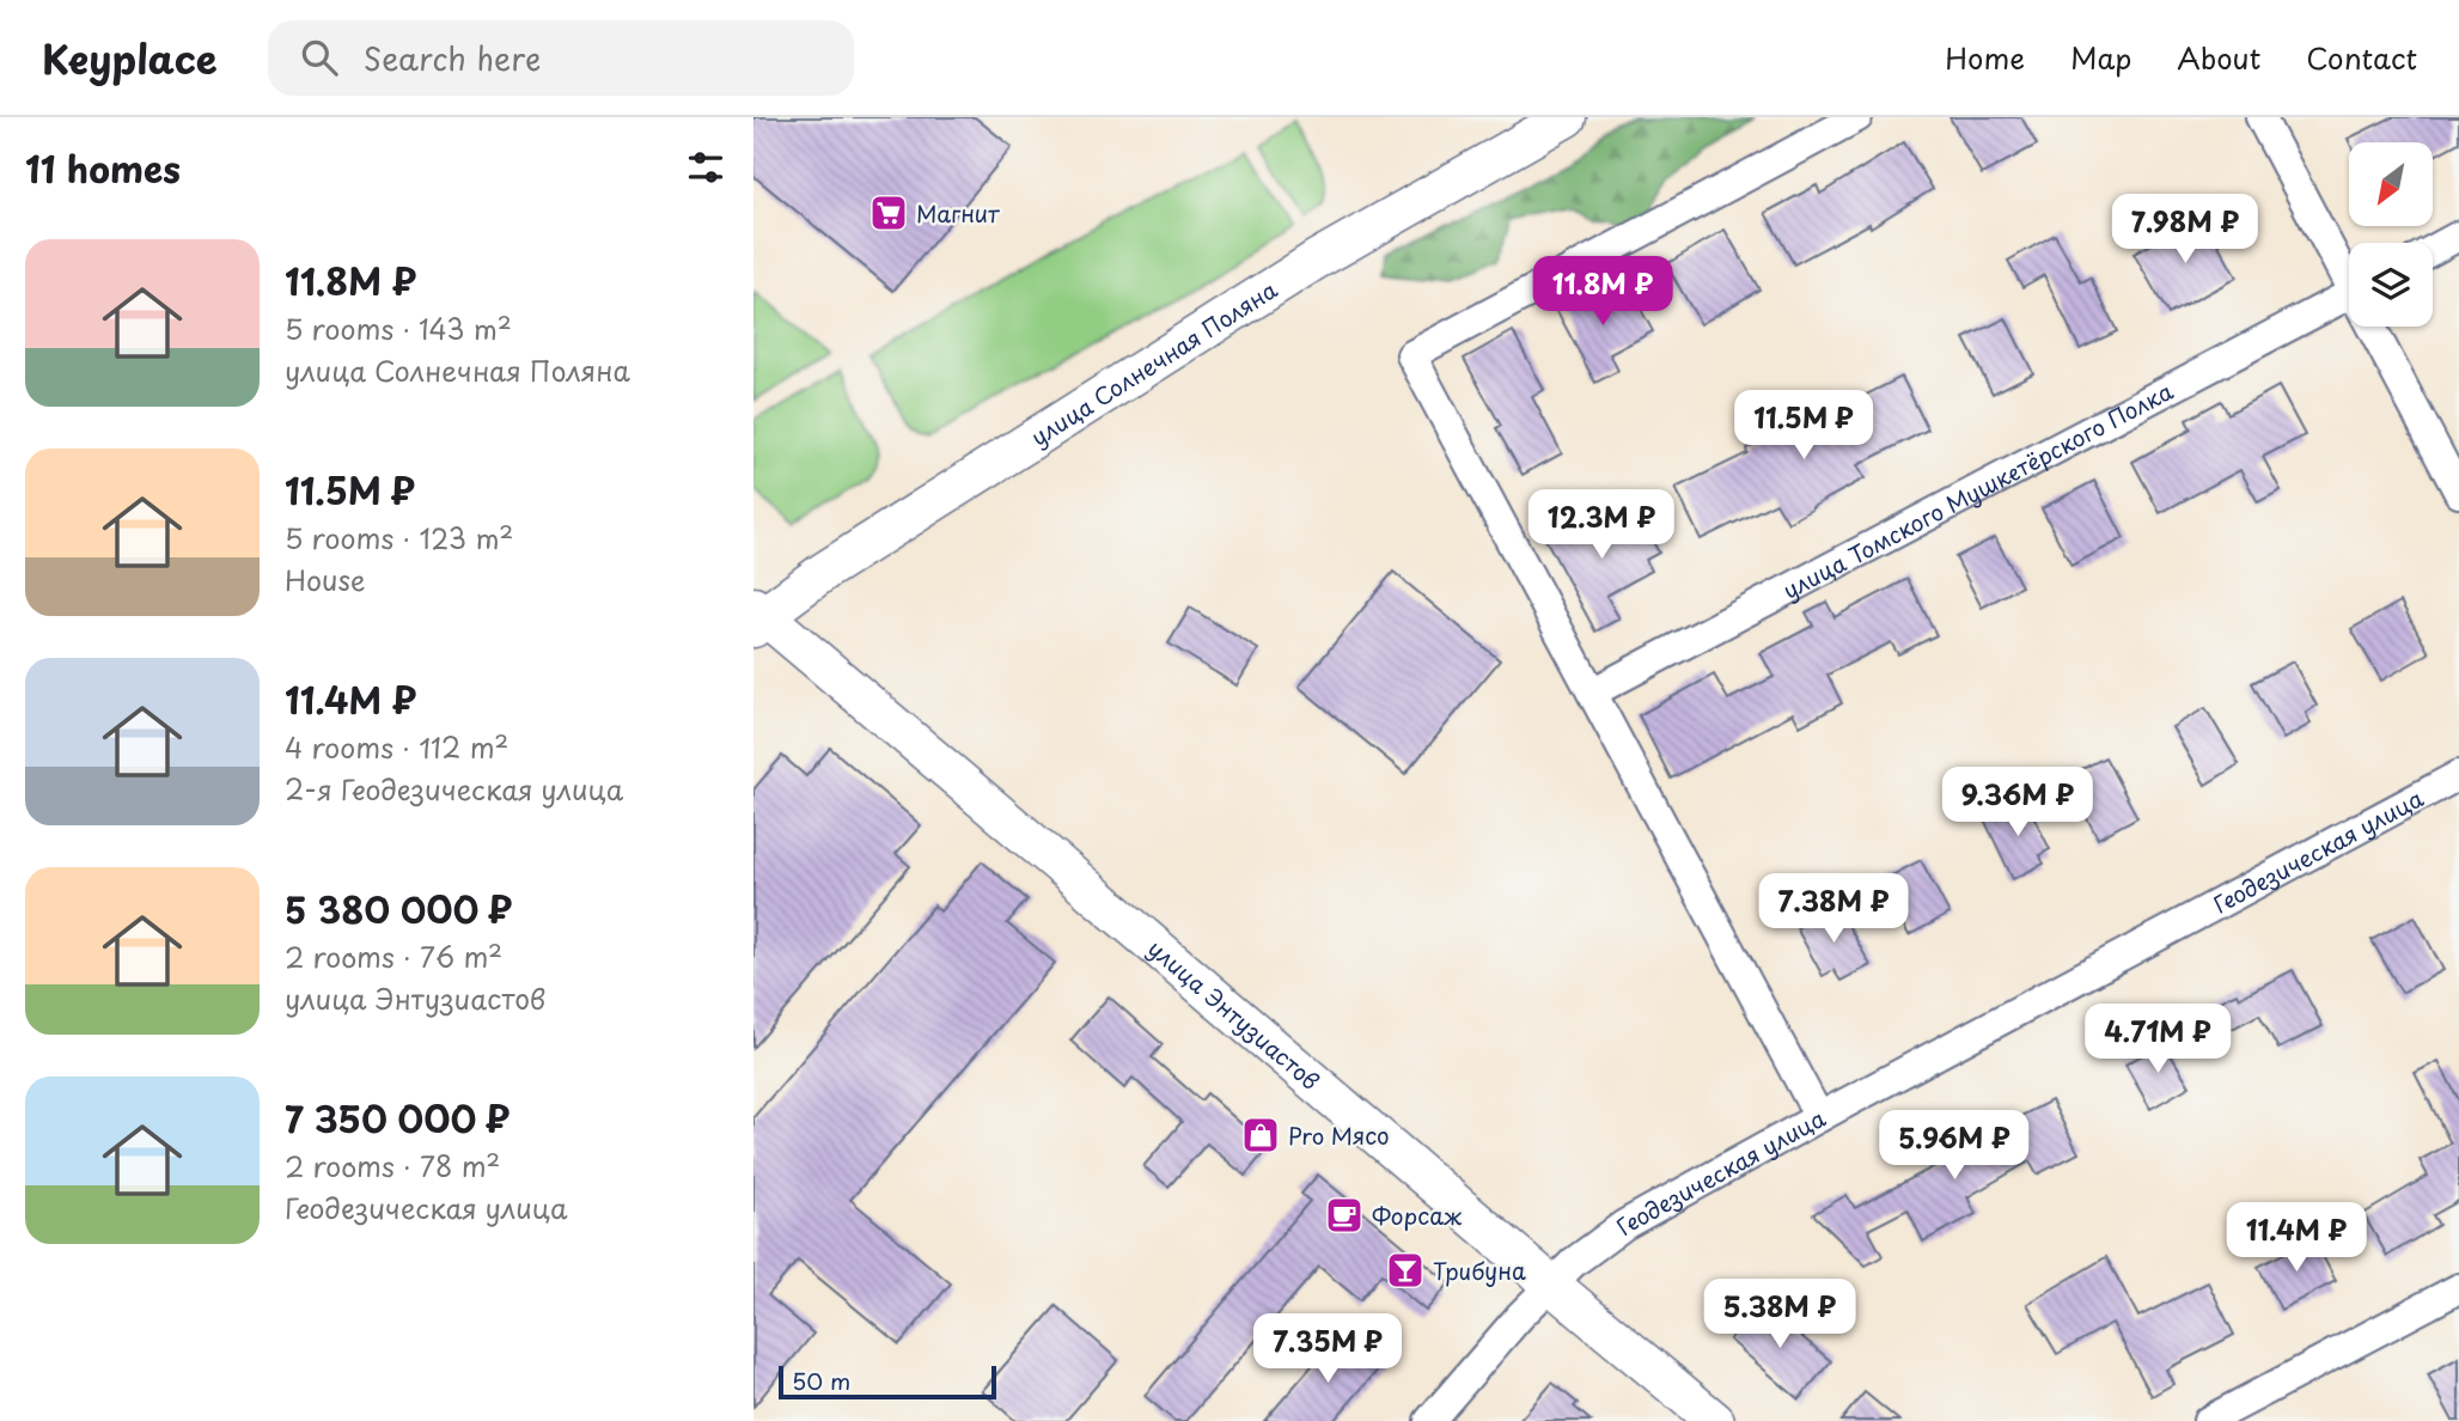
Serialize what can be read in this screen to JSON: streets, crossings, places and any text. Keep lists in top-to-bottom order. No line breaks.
{"streets":{"street":["улица Солнечная Поляна","улица Томского Мушкетёрского Полка","Геодезическая улица","улица Энтузиастов"]},"crossings":[["улица Солнечная Поляна","улица Энтузиастов"],["Геодезическая улица","улица Энтузиастов"]],"places":{"supermarket":["Магнит"],"shop":["Pro Мясо"],"cafe":["Форсаж"],"bar":["Трибуна"]},"scale_bar":"50 m","north":"bottom left","page":{"header":"Keyplace","search":"Search here","nav":["Home","Map","About","Contact"],"heading":"11 homes","price":["7.98M ₽","11.8M ₽","11.5M ₽","12.3M ₽","9.36M ₽","7.38M ₽","4.71M ₽","5.96M ₽","11.4M ₽","5.38M ₽","7.35M ₽"],"list":[{"name":"11.8M ₽","note":"5 rooms · 143 m² · улица Солнечная Поляна"},{"name":"11.5M ₽","note":"5 rooms · 123 m² · House"},{"name":"11.4M ₽","note":"4 rooms · 112 m² · 2-я Геодезическая улица"},{"name":"5 380 000 ₽","note":"2 rooms · 76 m² · улица Энтузиастов"},{"name":"7 350 000 ₽","note":"2 rooms · 78 m² · Геодезическая улица"}],"scale":"50 m"}}
